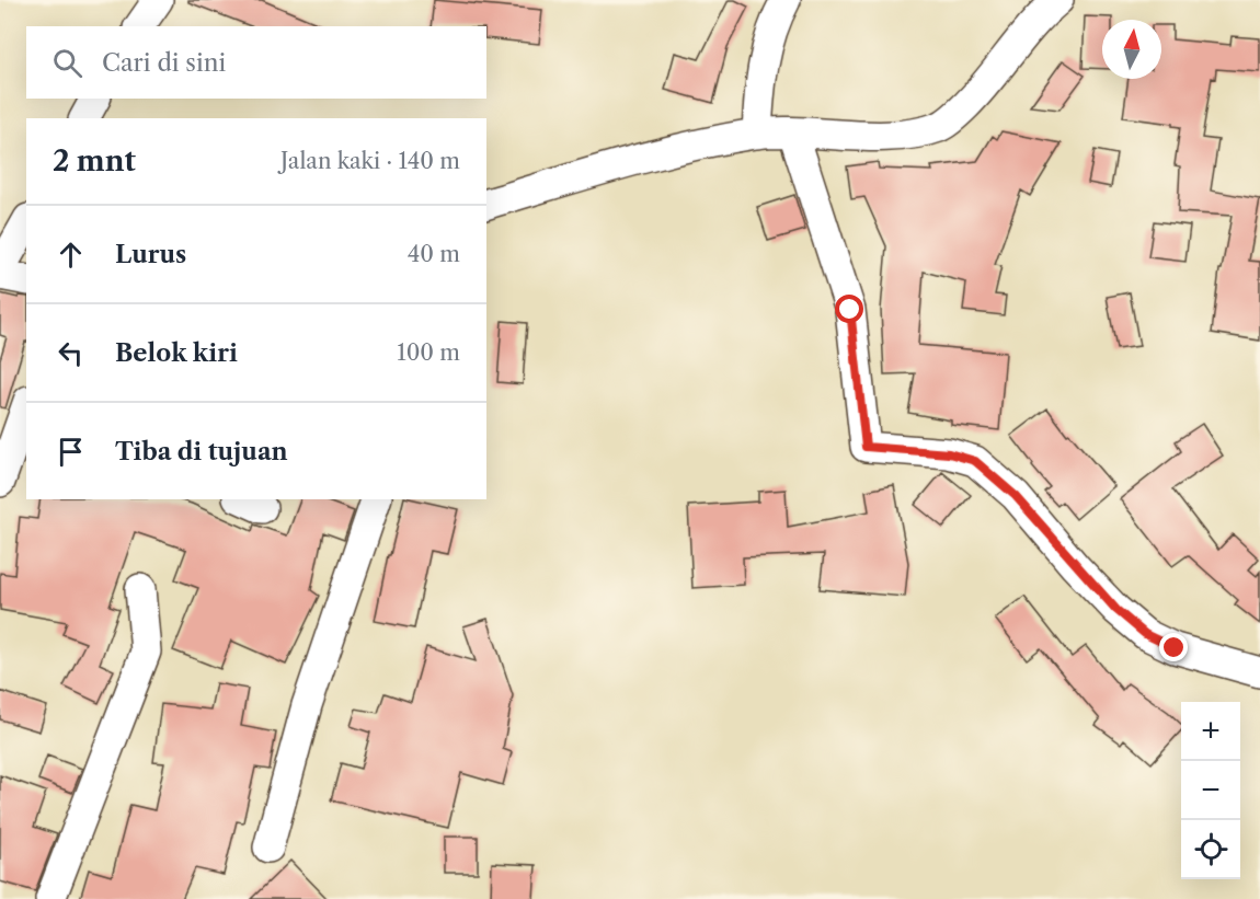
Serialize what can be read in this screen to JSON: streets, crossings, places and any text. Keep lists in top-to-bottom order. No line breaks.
{"north":"top","page":{"search":"Cari di sini","heading":["2 mnt","Jalan kaki · 140 m"],"list":[["Lurus","40 m"],["Belok kiri","100 m"],"Tiba di tujuan"],"map_buttons":["+","−"]}}
